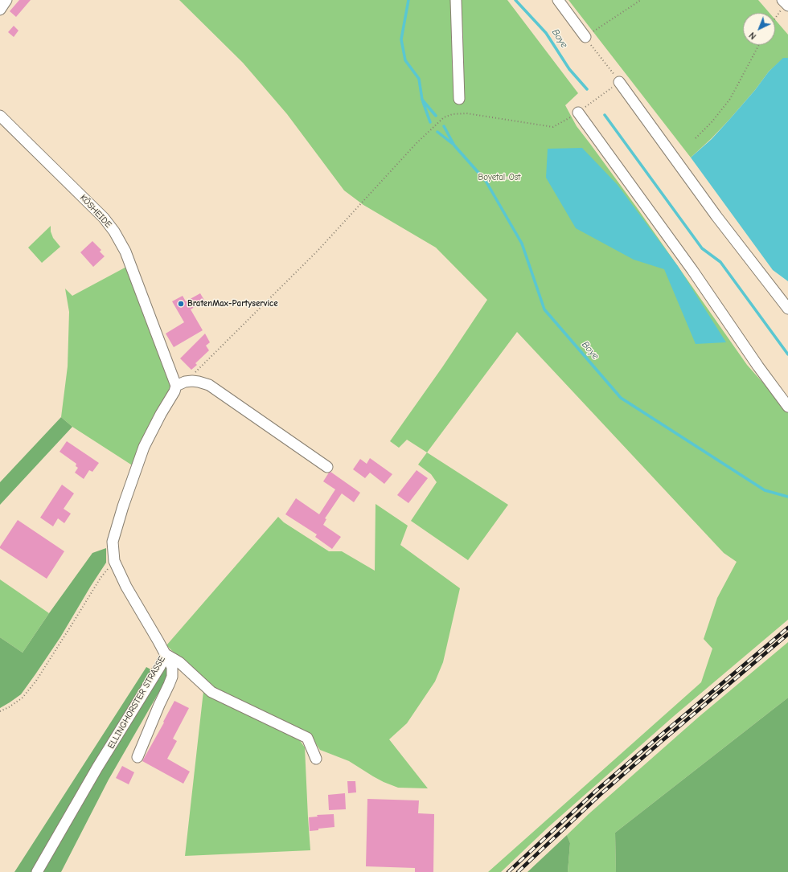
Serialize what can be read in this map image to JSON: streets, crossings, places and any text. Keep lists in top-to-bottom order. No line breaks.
{"streets":{"street":["KÖSHEIDE","ELLINGHORSTER STRASSE"]},"crossings":[["KÖSHEIDE","ELLINGHORSTER STRASSE"]],"water":["Boye"],"parks":["Boyetal-Ost"],"places":["BratenMax-Partyservice"],"north":"bottom left"}
